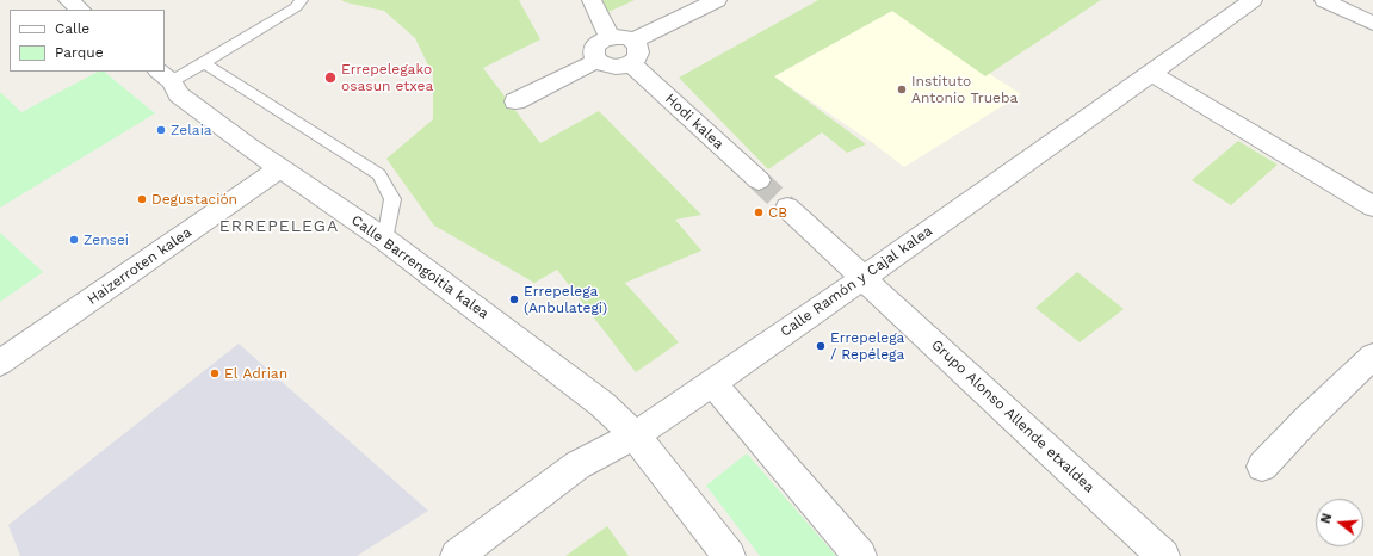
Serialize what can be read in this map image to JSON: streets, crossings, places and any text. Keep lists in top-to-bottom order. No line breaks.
{"streets":{"street":["Hodi kalea","Haizerroten kalea","Calle Barrengoitia kalea","Calle Ramón y Cajal kalea","Grupo Alonso Allende etxaldea"]},"crossings":[["Haizerroten kalea","Calle Barrengoitia kalea"],["Calle Barrengoitia kalea","Calle Ramón y Cajal kalea"],["Calle Ramón y Cajal kalea","Grupo Alonso Allende etxaldea"]],"districts":["ERREPELEGA"],"places":["Errepelegako osasun etxea","Instituto Antonio Trueba","Zelaia","Degustación","CB","Zensei","Errepelega (Anbulategi)","Errepelega / Repélega","El Adrian"],"legend":["Calle","Parque"],"north":"left"}
